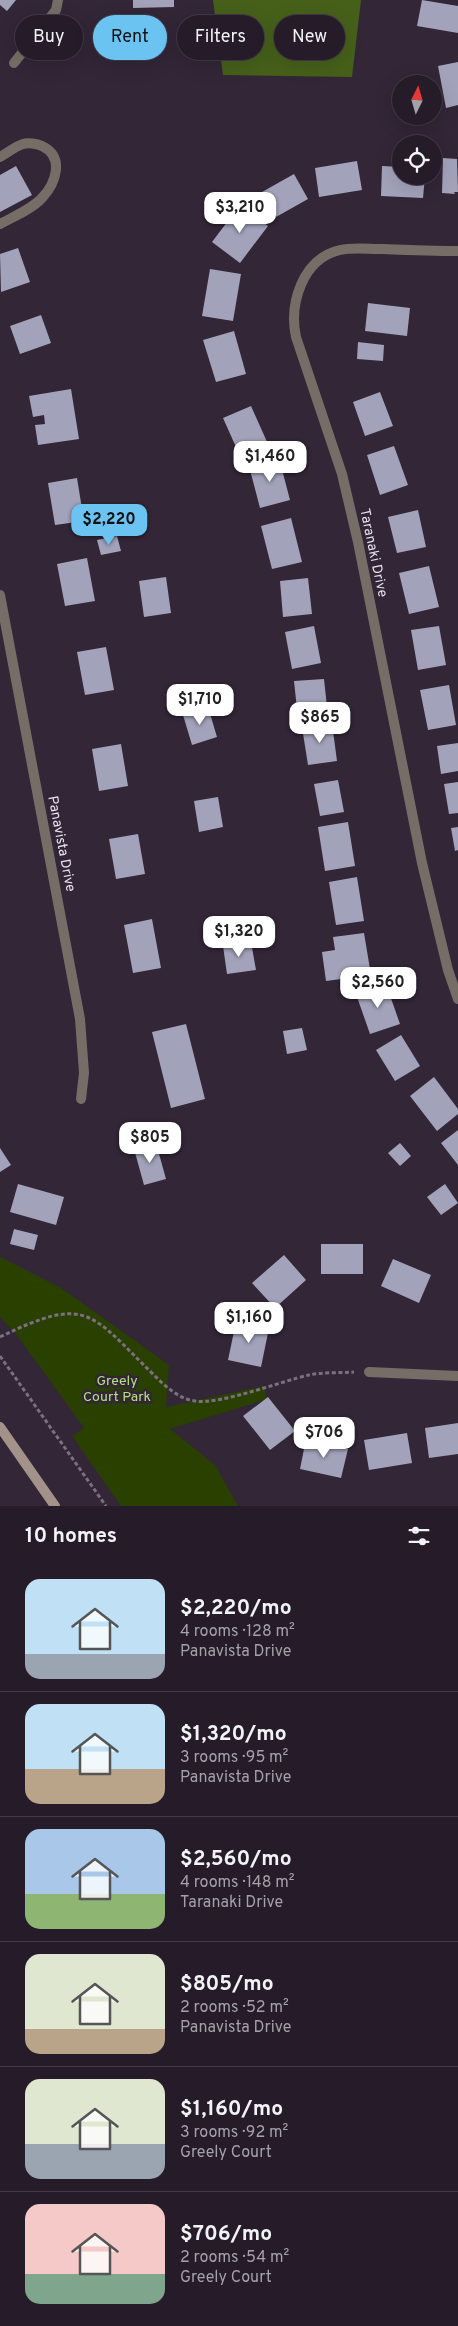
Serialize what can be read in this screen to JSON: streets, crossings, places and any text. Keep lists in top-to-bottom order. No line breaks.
{"streets":{"street":["Taranaki Drive","Panavista Drive"]},"parks":["Greely Court Park"],"north":"top","page":{"chip":["Buy","Rent","Filters","New"],"price":["$3,210","$1,460","$2,220","$1,710","$865","$1,320","$2,560","$805","$1,160","$706"],"heading":"10 homes","list":[{"name":"$2,220/mo","note":"4 rooms · 128 m² · Panavista Drive"},{"name":"$1,320/mo","note":"3 rooms · 95 m² · Panavista Drive"},{"name":"$2,560/mo","note":"4 rooms · 148 m² · Taranaki Drive"},{"name":"$805/mo","note":"2 rooms · 52 m² · Panavista Drive"},{"name":"$1,160/mo","note":"3 rooms · 92 m² · Greely Court"},{"name":"$706/mo","note":"2 rooms · 54 m² · Greely Court"}]}}
